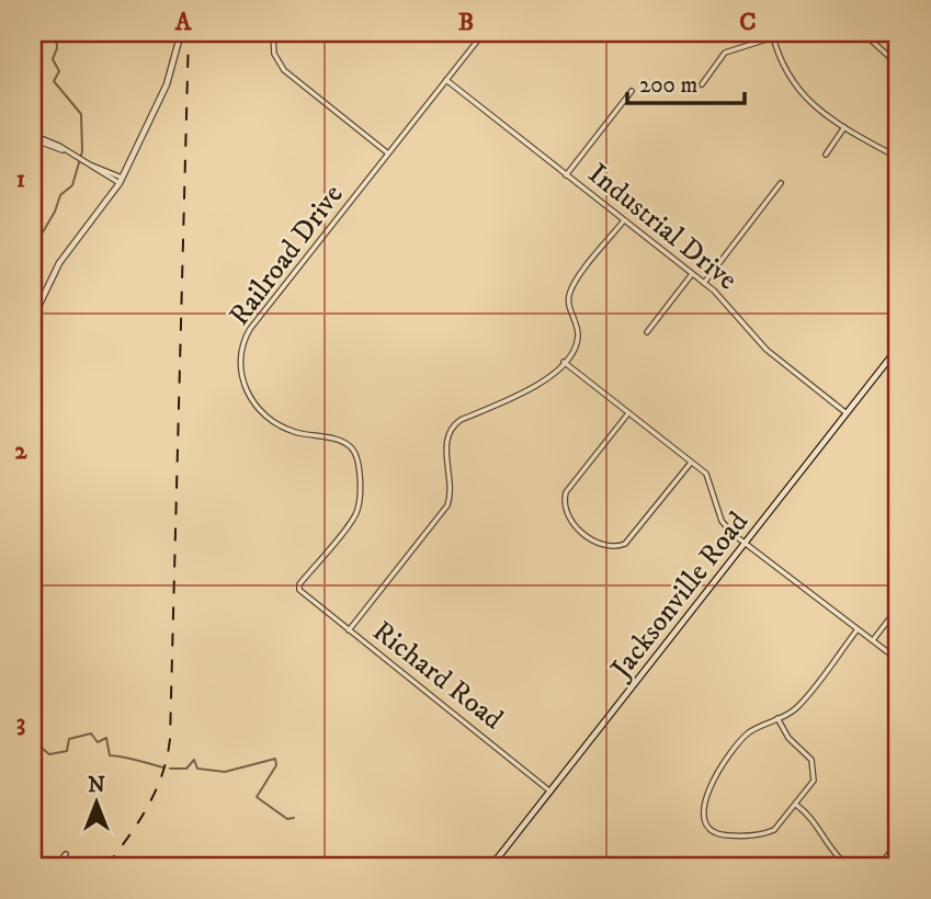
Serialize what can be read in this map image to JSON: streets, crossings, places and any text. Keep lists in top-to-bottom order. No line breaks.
{"streets":{"main road":["Jacksonville Road"],"street":["Industrial Drive","Railroad Drive","Richard Road"]},"crossings":[["Industrial Drive","Railroad Drive"],["Industrial Drive","Jacksonville Road"],["Railroad Drive","Richard Road"],["Jacksonville Road","Richard Road"]],"scale_bar":"200 m","north":"top","grid":{"columns":["A","B","C"],"rows":["1","2","3"]}}
